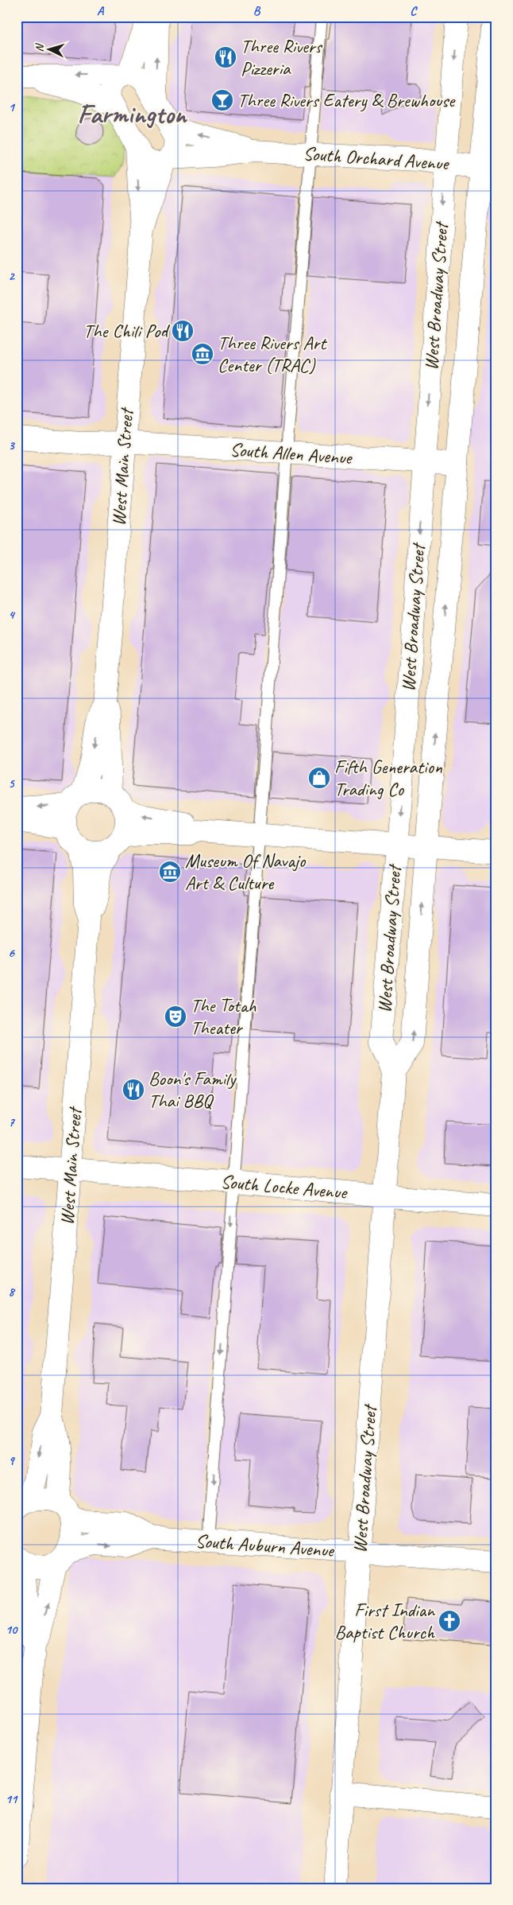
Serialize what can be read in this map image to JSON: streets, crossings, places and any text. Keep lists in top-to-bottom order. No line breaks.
{"streets":{"main road":["South Orchard Avenue","West Broadway Street","South Allen Avenue","West Main Street","South Locke Avenue","South Auburn Avenue"]},"crossings":[["South Orchard Avenue","West Broadway Street"],["South Orchard Avenue","West Main Street"],["West Broadway Street","South Allen Avenue"],["West Broadway Street","South Locke Avenue"],["West Broadway Street","South Auburn Avenue"],["South Allen Avenue","West Main Street"],["West Main Street","South Locke Avenue"],["West Main Street","South Auburn Avenue"]],"districts":["Farmington"],"places":{"restaurant":["Three Rivers Pizzeria","The Chili Pod","Boon's Family Thai BBQ"],"bar":["Three Rivers Eatery & Brewhouse"],"museum":["Three Rivers Art Center (TRAC)","Museum Of Navajo Art & Culture"],"shop":["Fifth Generation Trading Co"],"theatre":["The Totah Theater"],"church":["First Indian Baptist Church"]},"north":"left","grid":{"columns":["A","B","C"],"rows":["1","2","3","4","5","6","7","8","9","10","11"]}}
